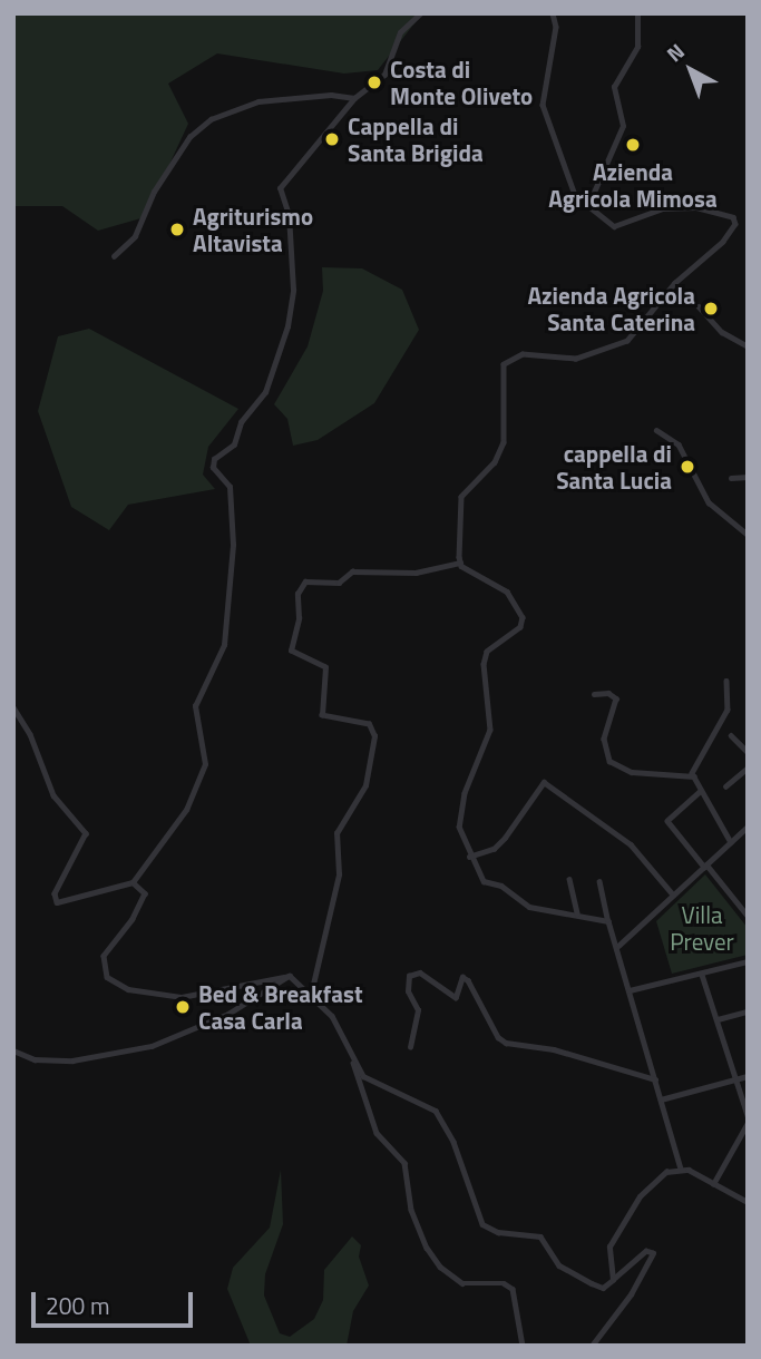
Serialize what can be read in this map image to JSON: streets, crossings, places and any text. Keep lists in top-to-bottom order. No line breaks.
{"parks":["Villa Prever"],"places":["Costa di Monte Oliveto","Cappella di Santa Brigida","Azienda Agricola Mimosa","Agriturismo Altavista","Azienda Agricola Santa Caterina","cappella di Santa Lucia","Bed & Breakfast Casa Carla"],"scale_bar":"200 m","north":"top left"}
